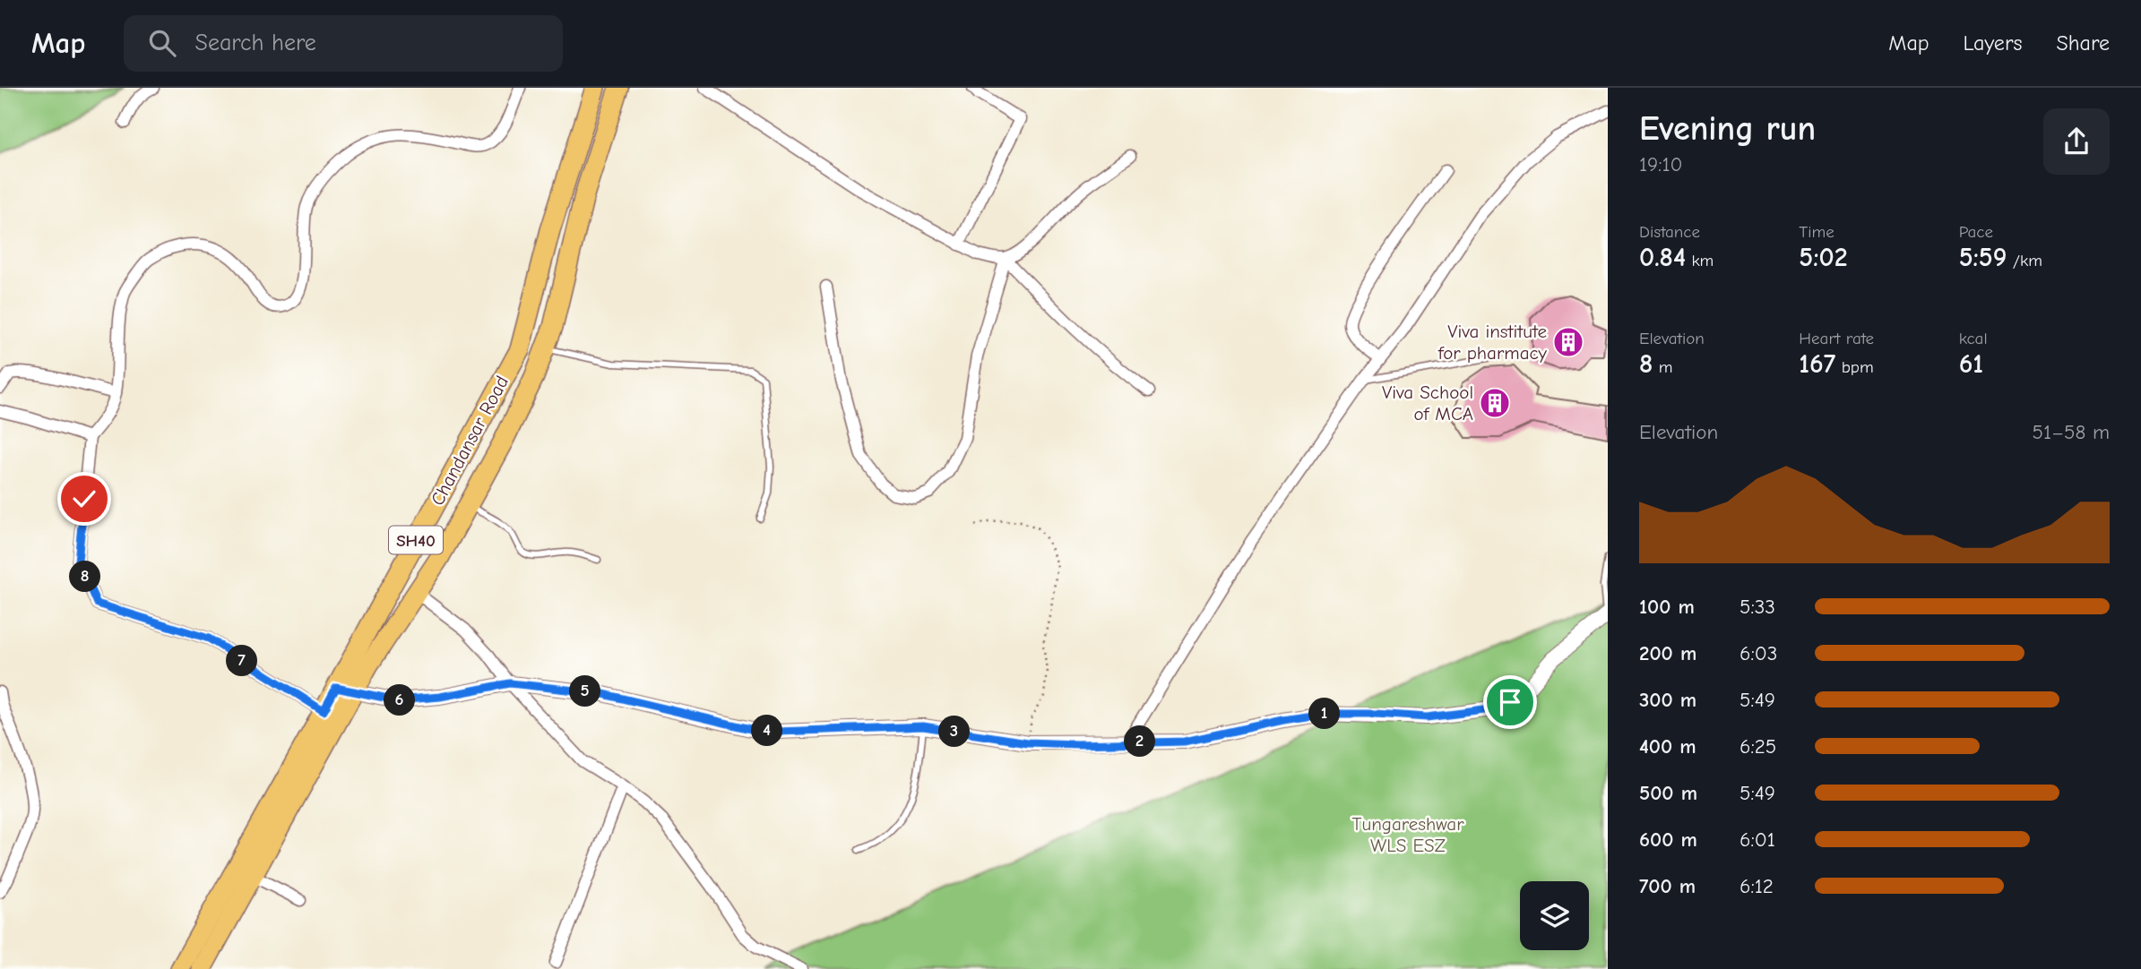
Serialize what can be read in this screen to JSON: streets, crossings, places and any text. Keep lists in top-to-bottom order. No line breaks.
{"streets":{"main road":["Chandansar Road","SH40"]},"parks":["Tungareshwar WLS ESZ"],"places":{"building":["Viva institute for pharmacy","Viva School of MCA"]},"page":{"header":"Map","search":"Search here","nav":["Map","Layers","Share"],"heading":["Evening run","19:10"],"stats":[["Distance","0.84 km"],["Time","5:02"],["Pace","5:59 /km"],["Elevation","8 m"],["Heart rate","167 bpm"],["kcal","61"]],"chart":["Elevation","51–58 m"],"pins":["8","7","5","6","1","4","3","2"],"list":[{"name":"100 m","note":"5:33"},{"name":"200 m","note":"6:03"},{"name":"300 m","note":"5:49"},{"name":"400 m","note":"6:25"},{"name":"500 m","note":"5:49"},{"name":"600 m","note":"6:01"},{"name":"700 m","note":"6:12"}]}}
